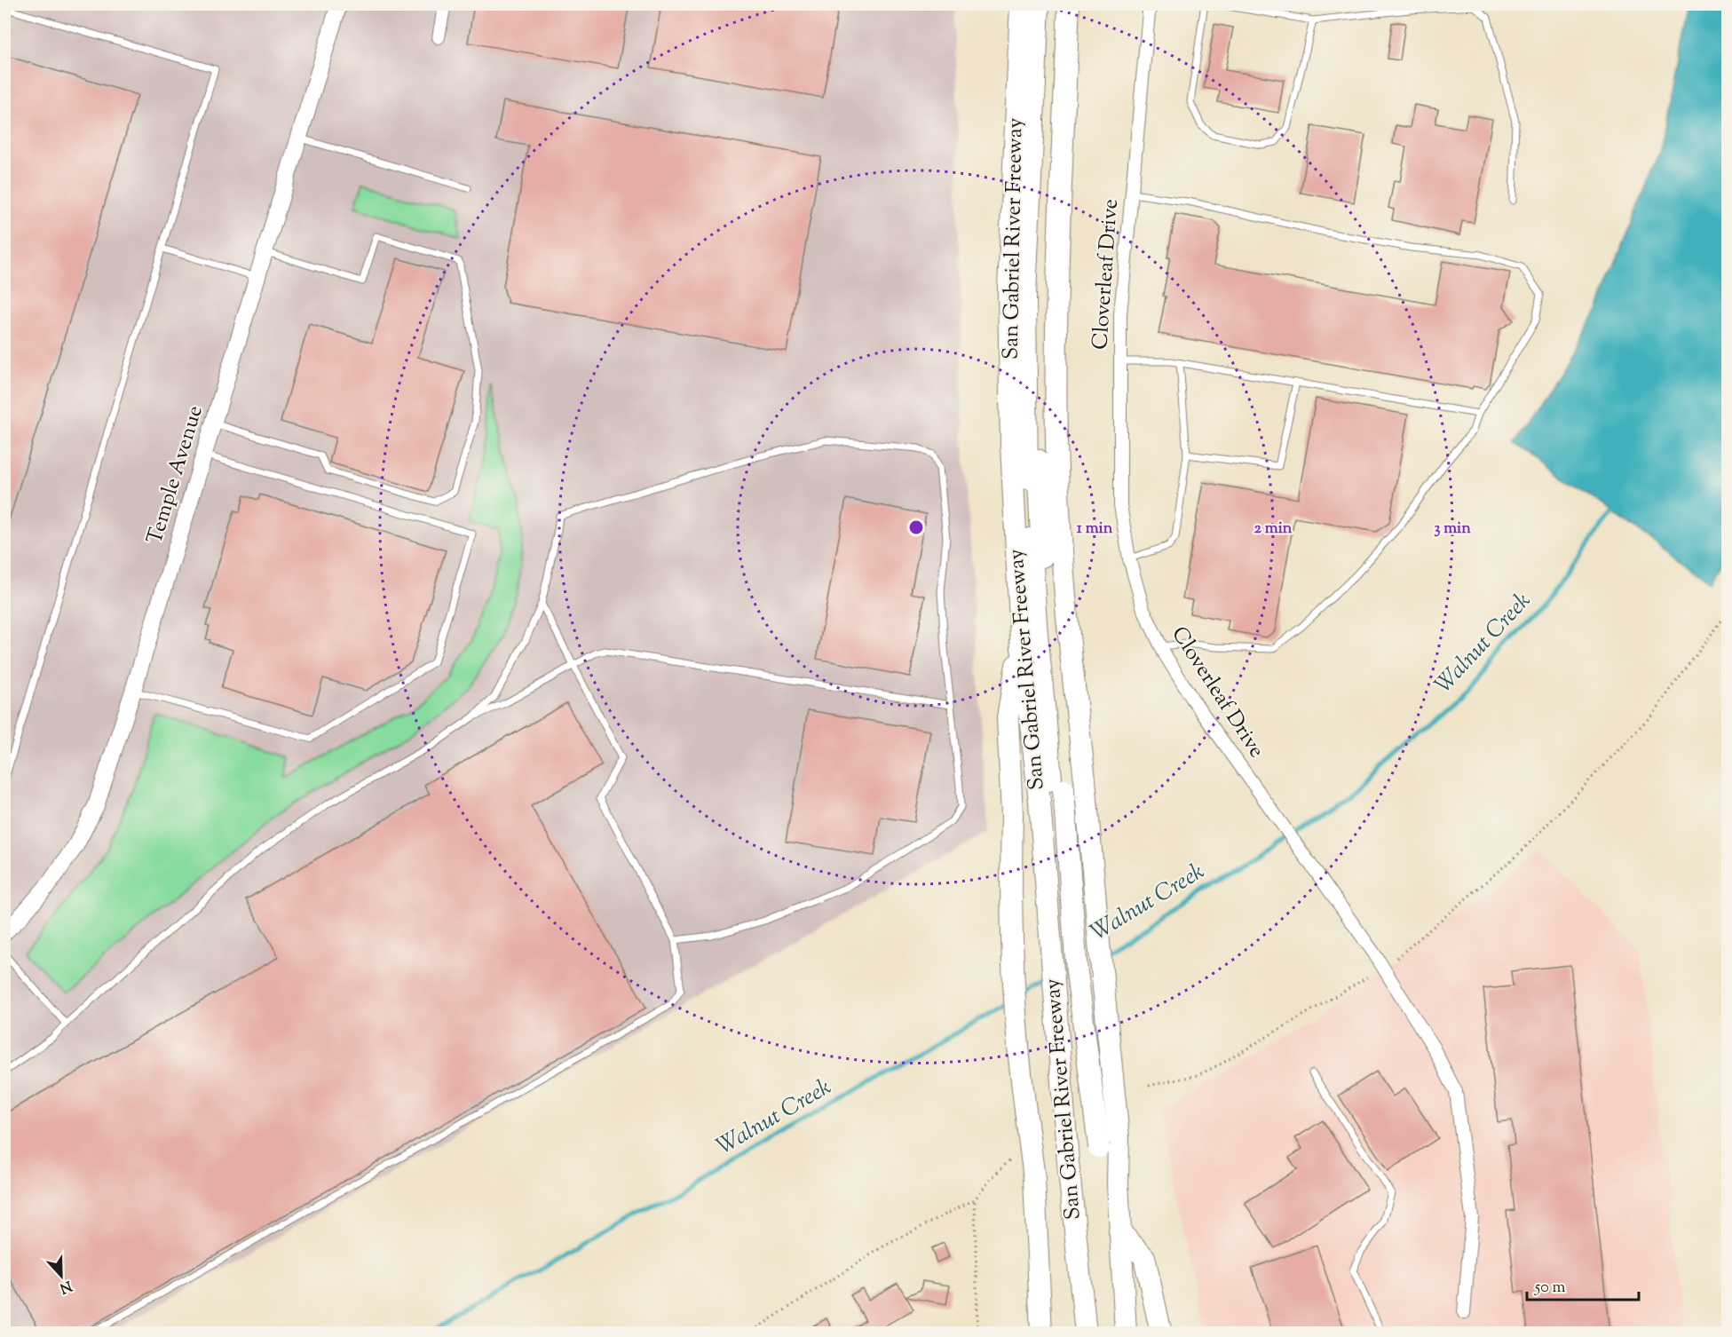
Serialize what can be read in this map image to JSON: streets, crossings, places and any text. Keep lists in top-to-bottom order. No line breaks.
{"streets":{"highway":["San Gabriel River Freeway"],"main road":["Temple Avenue"],"street":["Cloverleaf Drive"]},"water":["Walnut Creek"],"scale_bar":"50 m","north":"bottom","rings":["1 min","2 min","3 min"]}
